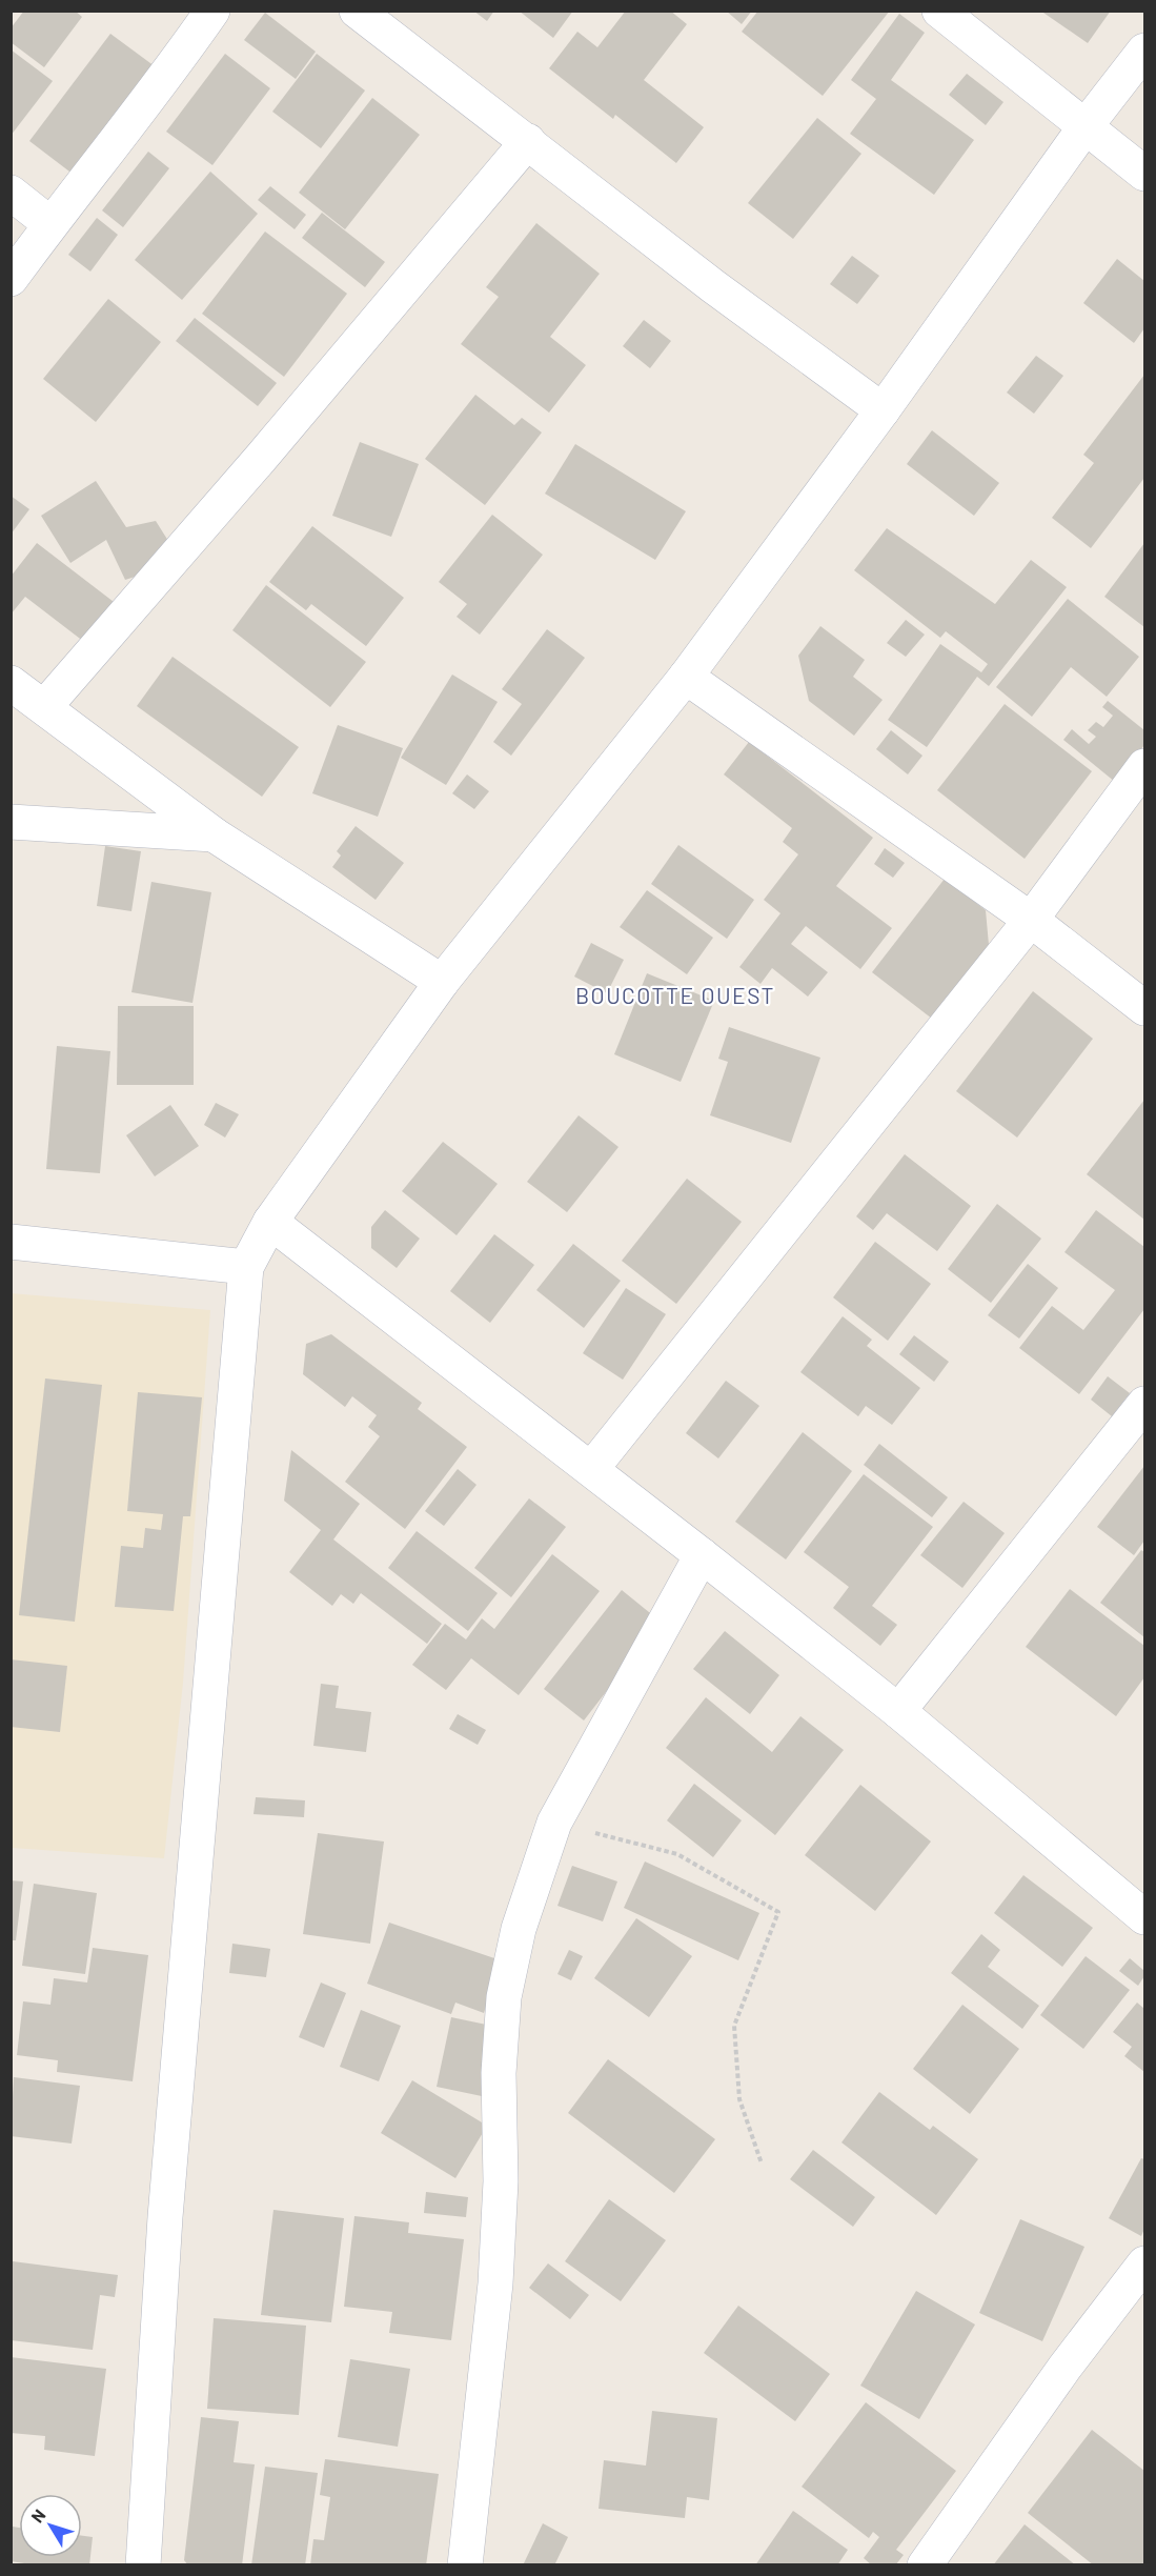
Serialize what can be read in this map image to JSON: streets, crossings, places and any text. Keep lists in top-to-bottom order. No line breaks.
{"districts":["BOUCOTTE OUEST"],"north":"top left"}
